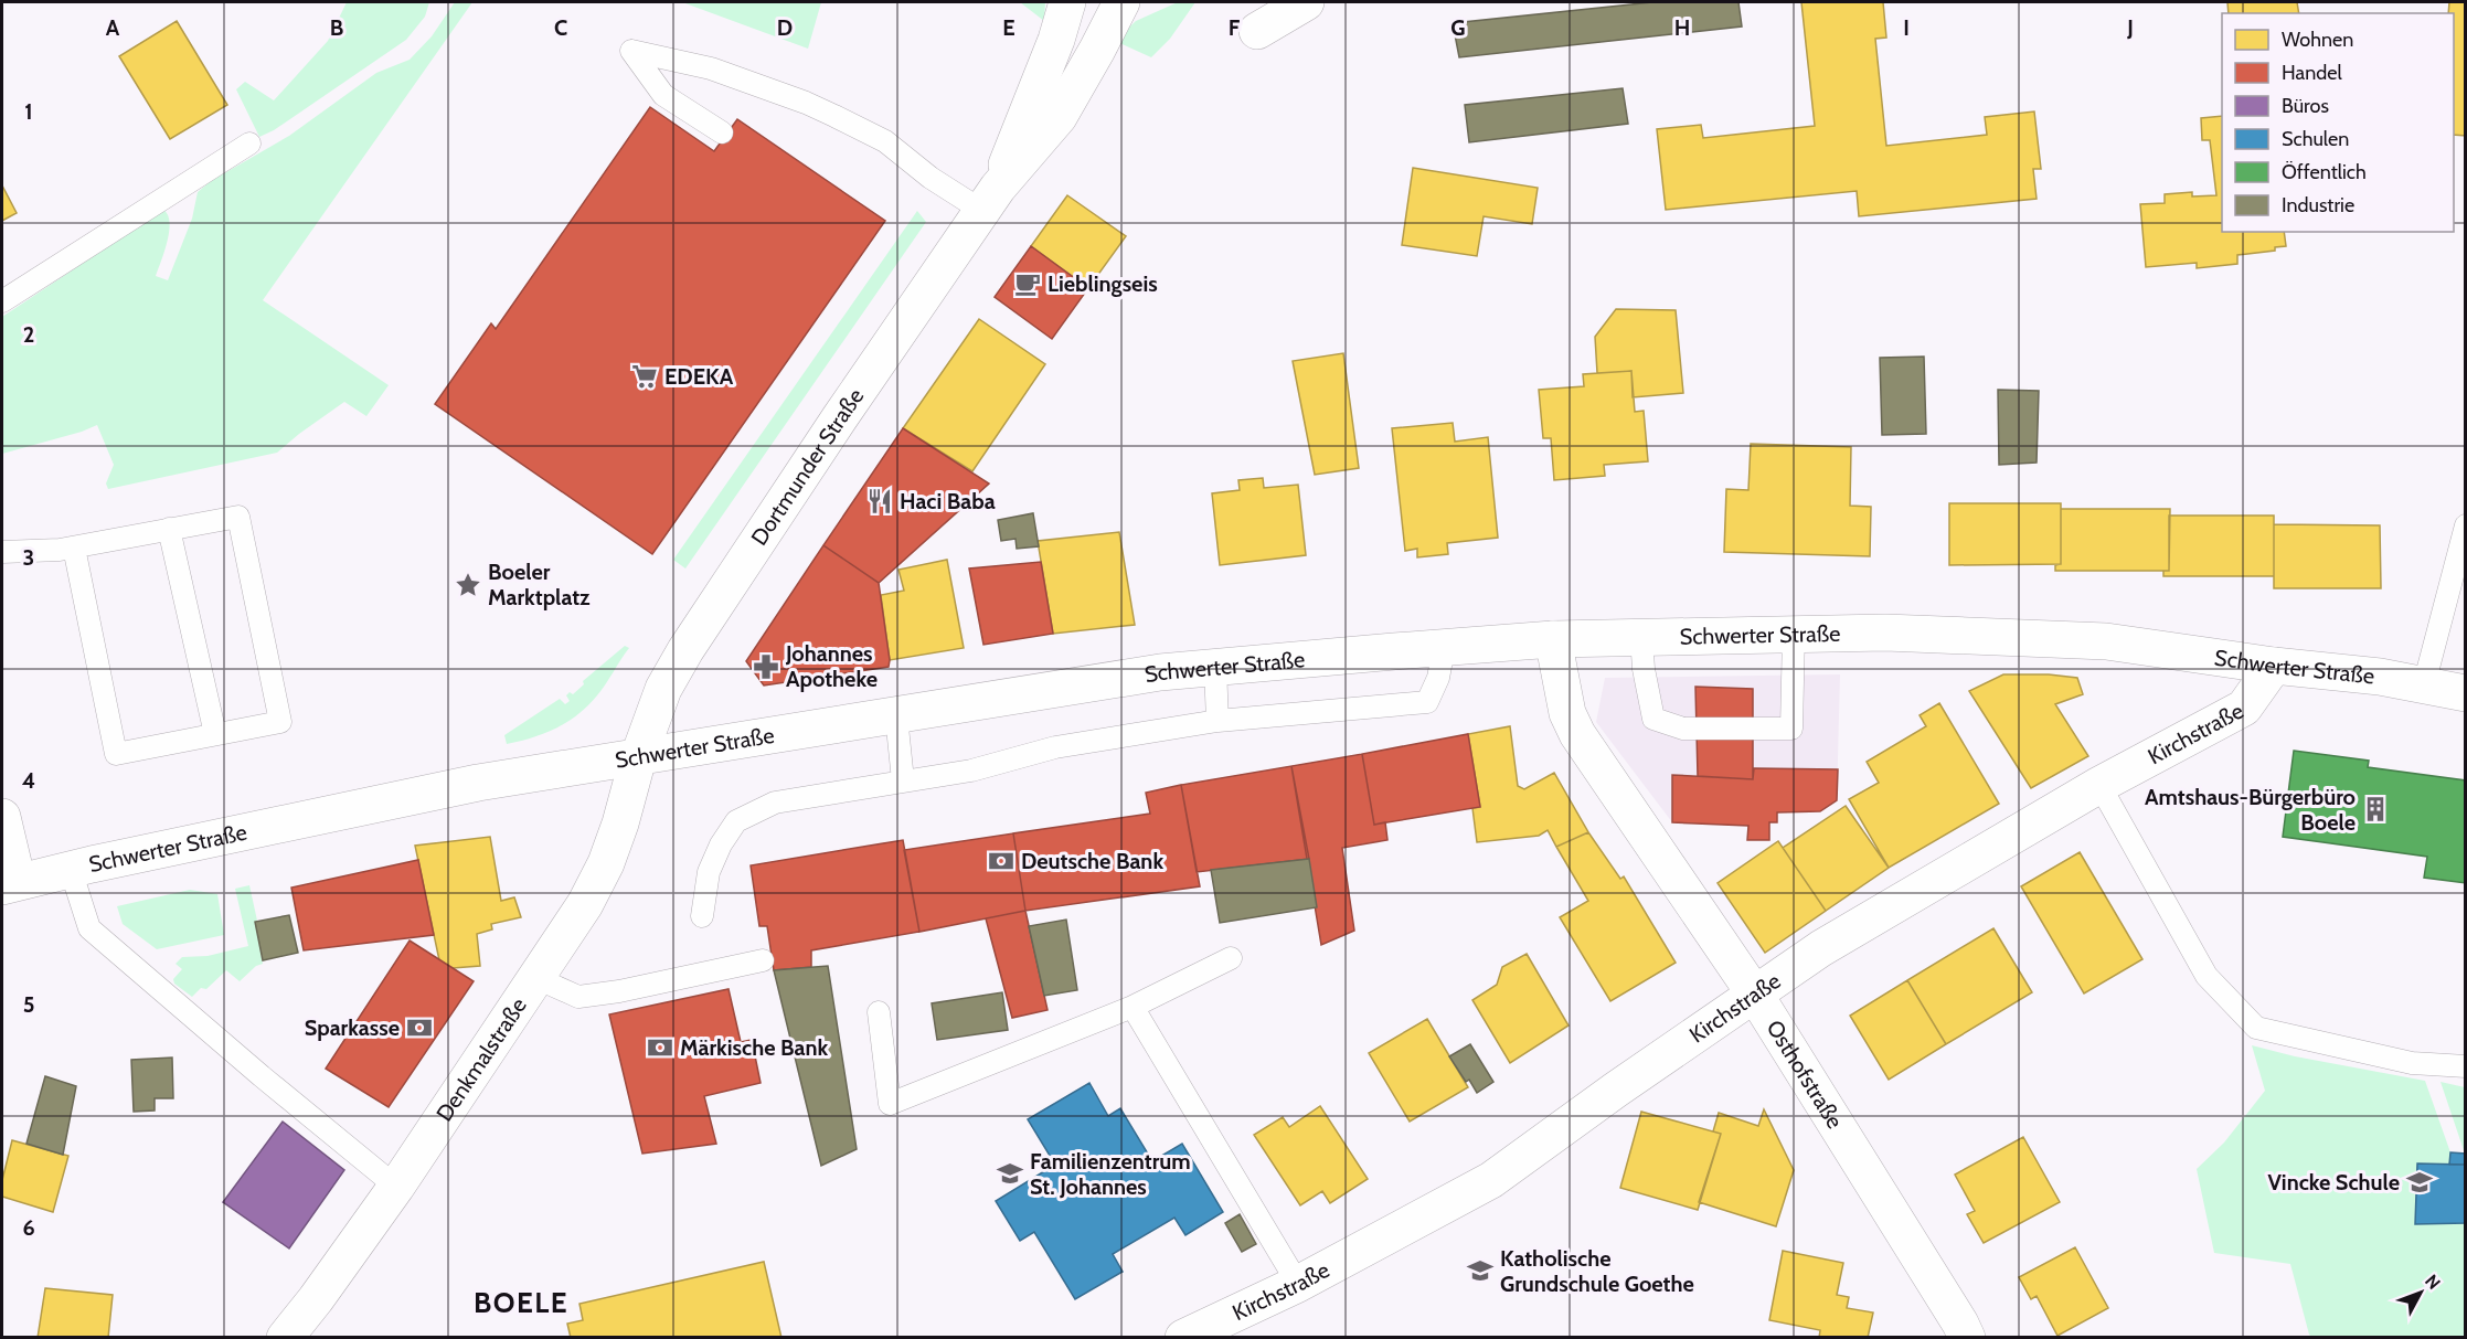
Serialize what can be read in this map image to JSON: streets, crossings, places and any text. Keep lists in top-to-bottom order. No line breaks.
{"streets":{"street":["Dortmunder Straße","Schwerter Straße","Kirchstraße","Denkmalstraße","Osthofstraße"]},"crossings":[["Dortmunder Straße","Schwerter Straße"],["Dortmunder Straße","Denkmalstraße"],["Schwerter Straße","Kirchstraße"],["Schwerter Straße","Denkmalstraße"],["Schwerter Straße","Osthofstraße"],["Kirchstraße","Osthofstraße"]],"districts":["BOELE"],"places":{"cafe":["Lieblingseis"],"supermarket":["EDEKA"],"restaurant":["Haci Baba"],"place":["Boeler Marktplatz"],"pharmacy":["Johannes Apotheke"],"building":["Amtshaus-Bürgerbüro Boele"],"bank":["Deutsche Bank","Sparkasse","Märkische Bank"],"school or university":["Familienzentrum St. Johannes","Vincke Schule","Katholische Grundschule Goethe"]},"legend":["Wohnen","Handel","Büros","Schulen","Öffentlich","Industrie"],"north":"top right","grid":{"columns":["A","B","C","D","E","F","G","H","I","J"],"rows":["1","2","3","4","5","6"]}}
